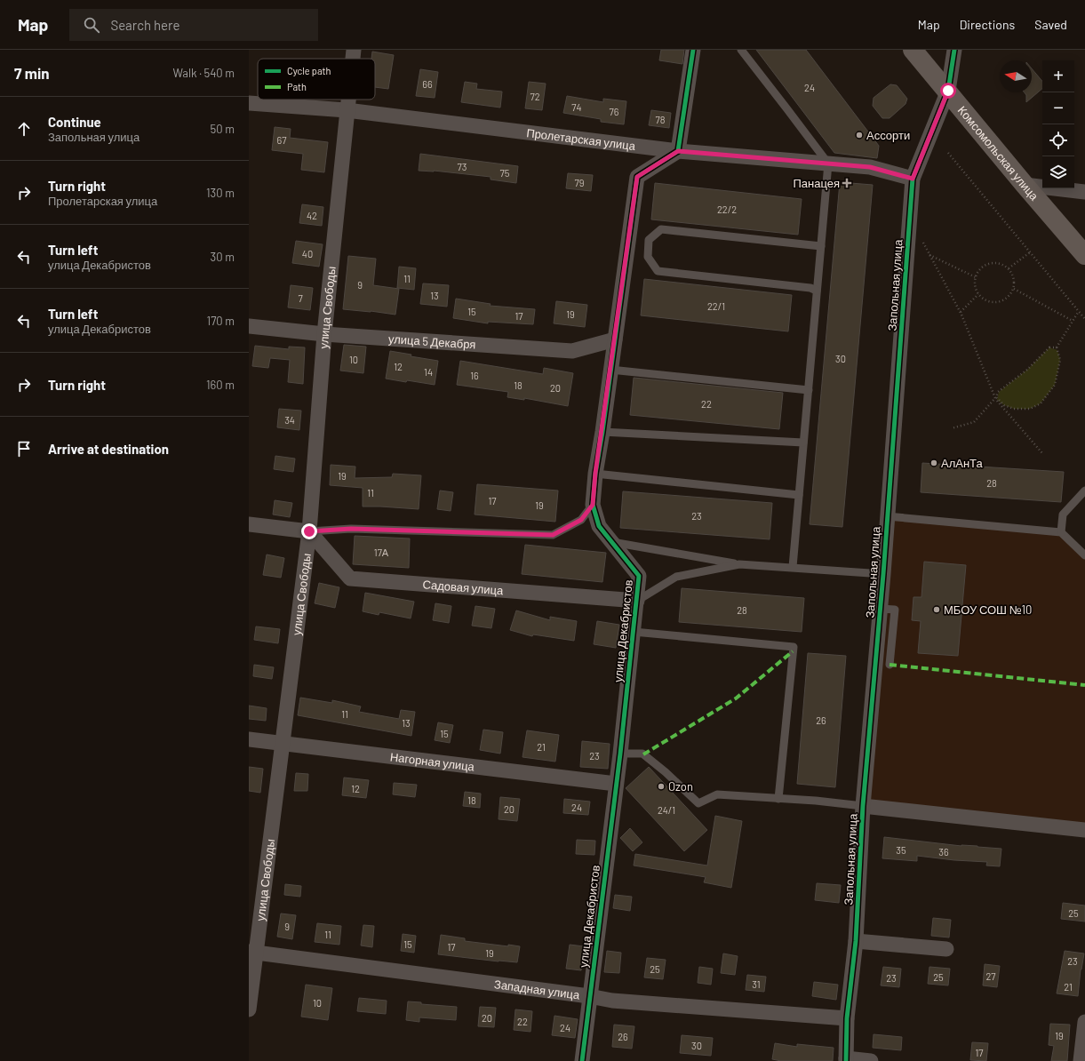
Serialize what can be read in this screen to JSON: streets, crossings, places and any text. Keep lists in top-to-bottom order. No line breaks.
{"streets":{"main road":["Комсомольская улица"],"street":["Пролетарская улица","Запольная улица","улица Свободы","улица 5 Декабря","Садовая улица","улица Декабристов","Нагорная улица","Западная улица"]},"crossings":[["Пролетарская улица","Запольная улица"],["Пролетарская улица","улица Свободы"],["Пролетарская улица","улица Декабристов"],["Комсомольская улица","Запольная улица"],["Запольная улица","Западная улица"],["улица Свободы","улица 5 Декабря"],["улица Свободы","Садовая улица"],["улица Свободы","Нагорная улица"],["улица Свободы","Западная улица"],["улица 5 Декабря","улица Декабристов"],["Садовая улица","улица Декабристов"],["улица Декабристов","Нагорная улица"],["улица Декабристов","Западная улица"]],"places":{"other":["Ассорти","АлАнТа","МБОУ СОШ №10","Ozon"],"health":["Панацея"]},"house_numbers":["66","24","72","74","76","78","67","73","75","79","22/2","42","40","11","9","13","7","22/1","15","19","17","30","10","12","14","16","18","20","22","34","19","28","11","17","19","23","17А","28","11","26","13","15","21","23","12","18","24","20","24/1","35","36","25","9","11","15","17","19","23","25","27","25","23","31","21","10","20","22","24","19","26","30","17"],"legend":["Cycle path","Path"],"north":"left","page":{"header":"Map","search":"Search here","nav":["Map","Directions","Saved"],"heading":["7 min","Walk · 540 m"],"map_buttons":["+","−"],"list":[["Continue","Запольная улица","50 m"],["Turn right","Пролетарская улица","130 m"],["Turn left","улица Декабристов","30 m"],["Turn left","улица Декабристов","170 m"],["Turn right","160 m"],"Arrive at destination"]}}
